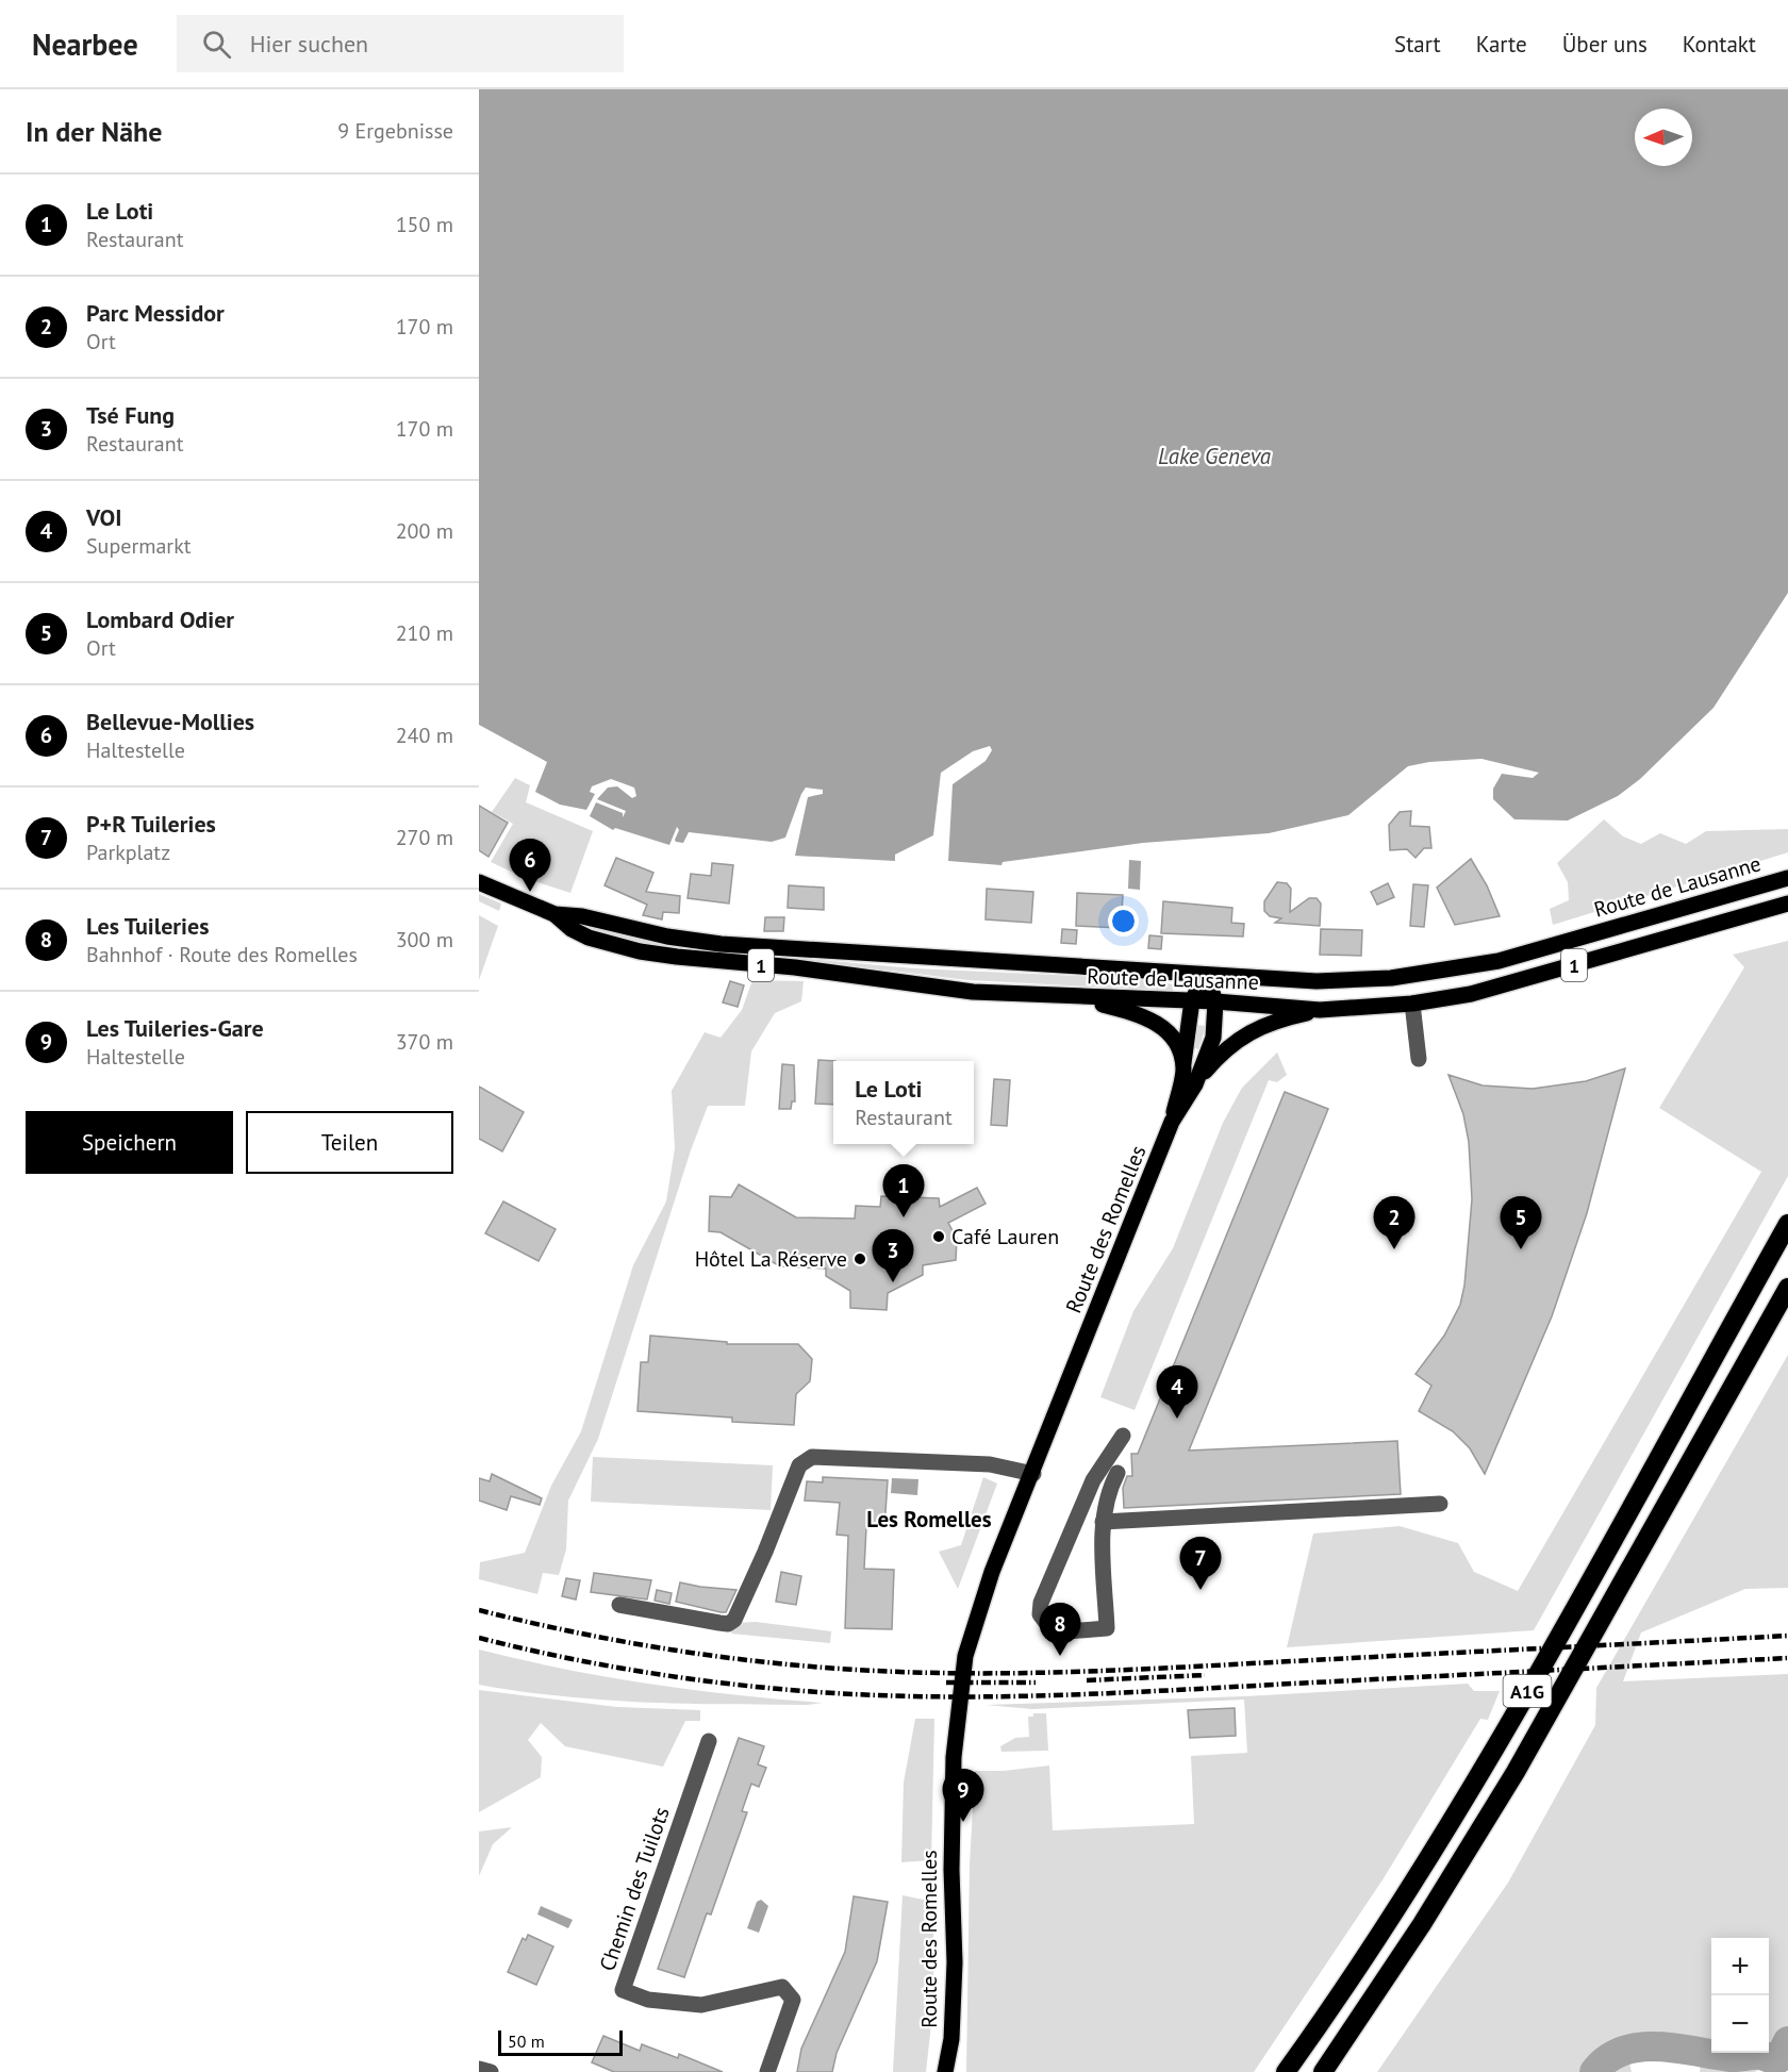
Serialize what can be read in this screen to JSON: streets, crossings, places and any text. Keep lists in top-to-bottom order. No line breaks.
{"streets":{"highway":["A1G"],"main road":["Route de Lausanne","1","Route des Romelles"],"street":["Chemin des Tuilots"]},"crossings":[["Route de Lausanne","Route des Romelles"]],"districts":["Les Romelles"],"water":["Lake Geneva"],"places":["Café Lauren","Hôtel La Réserve"],"scale_bar":"50 m","north":"left","page":{"header":"Nearbee","search":"Hier suchen","nav":["Start","Karte","Über uns","Kontakt"],"heading":["In der Nähe","9 Ergebnisse"],"list":[{"mark":"1","name":"Le Loti","note":"Restaurant","value":"150 m"},{"mark":"2","name":"Parc Messidor","note":"Ort","value":"170 m"},{"mark":"3","name":"Tsé Fung","note":"Restaurant","value":"170 m"},{"mark":"4","name":"VOI","note":"Supermarkt","value":"200 m"},{"mark":"5","name":"Lombard Odier","note":"Ort","value":"210 m"},{"mark":"6","name":"Bellevue-Mollies","note":"Haltestelle","value":"240 m"},{"mark":"7","name":"P+R Tuileries","note":"Parkplatz","value":"270 m"},{"mark":"8","name":"Les Tuileries","note":"Bahnhof · Route des Romelles","value":"300 m"},{"mark":"9","name":"Les Tuileries-Gare","note":"Haltestelle","value":"370 m"}],"pins":["6","1","2","5","3","4","7","8","9"],"popup":["Le Loti","Restaurant"],"buttons":["Speichern","Teilen"],"map_buttons":["+","−"],"scale":"50 m"}}
